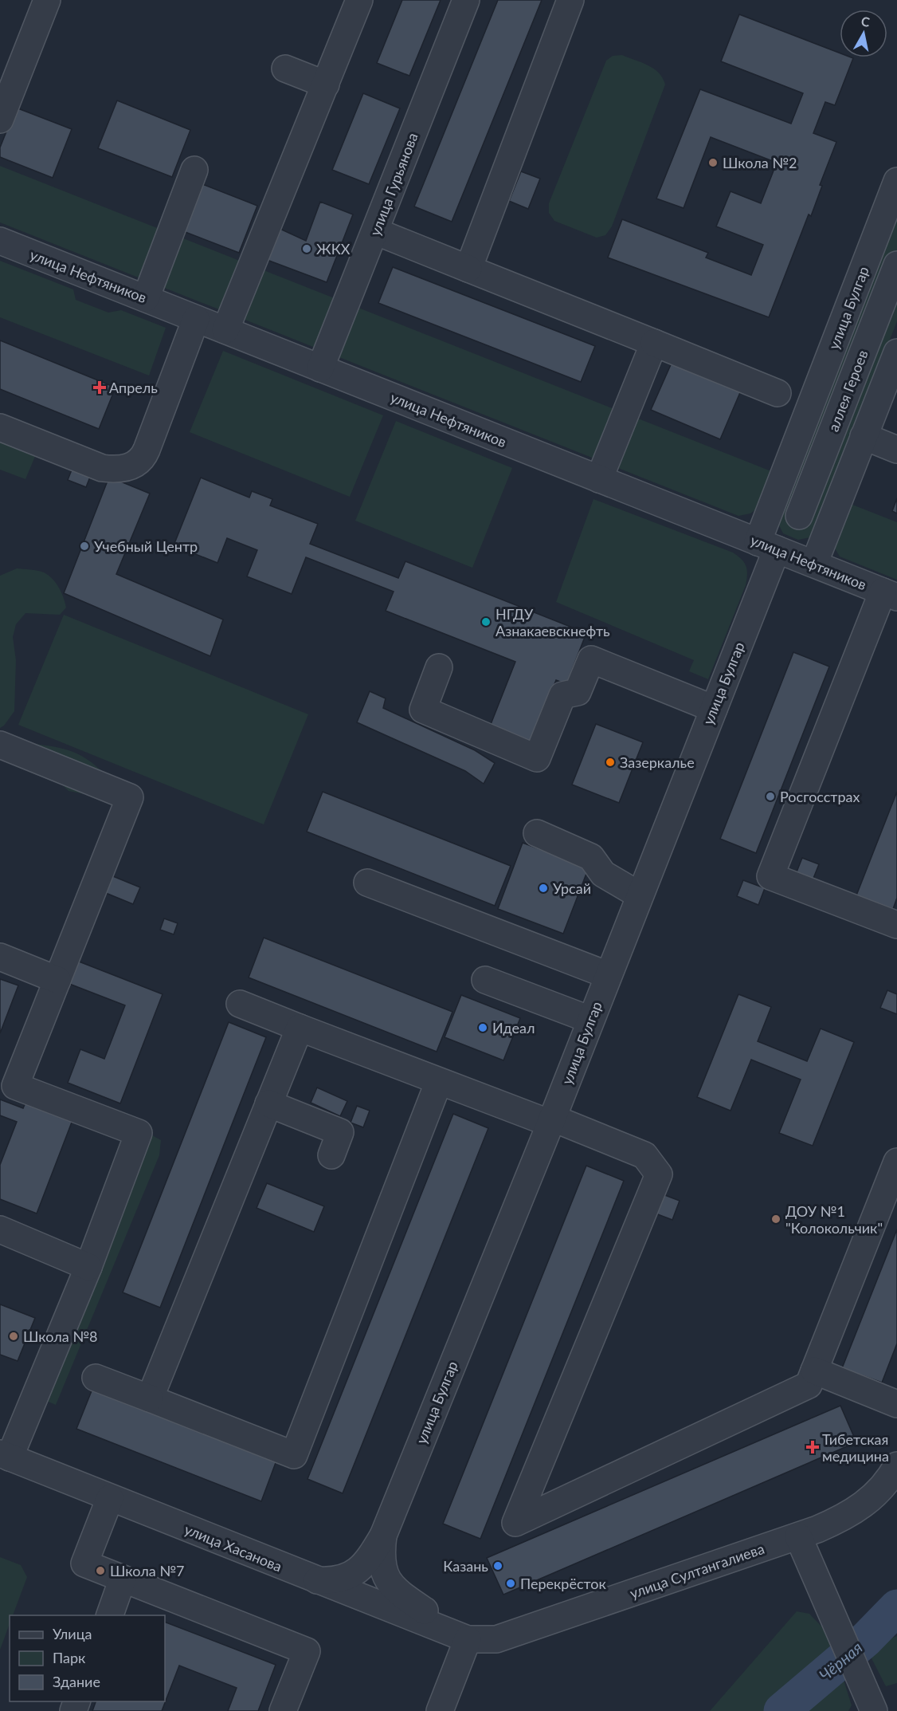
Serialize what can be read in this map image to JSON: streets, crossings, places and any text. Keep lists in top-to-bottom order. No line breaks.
{"streets":{"street":["улица Гурьянова","улица Нефтяников","улица Булгар","аллея Героев","улица Хасанова","улица Султангалиева"]},"crossings":[["улица Гурьянова","улица Нефтяников"],["улица Нефтяников","улица Булгар"],["улица Булгар","улица Хасанова"],["улица Булгар","улица Султангалиева"],["улица Хасанова","улица Султангалиева"]],"water":["Чёрная"],"places":{"other":["Школа №2","ЖКХ","Учебный Центр","НГДУ Азнакаевскнефть","Зазеркалье","Росгосстрах","Урсай","Идеал","ДОУ №1 \"Колокольчик\"","Школа №8","Казань","Школа №7","Перекрёсток"],"health":["Апрель","Тибетская медицина"]},"legend":["Улица","Парк","Здание"],"north":"top"}
